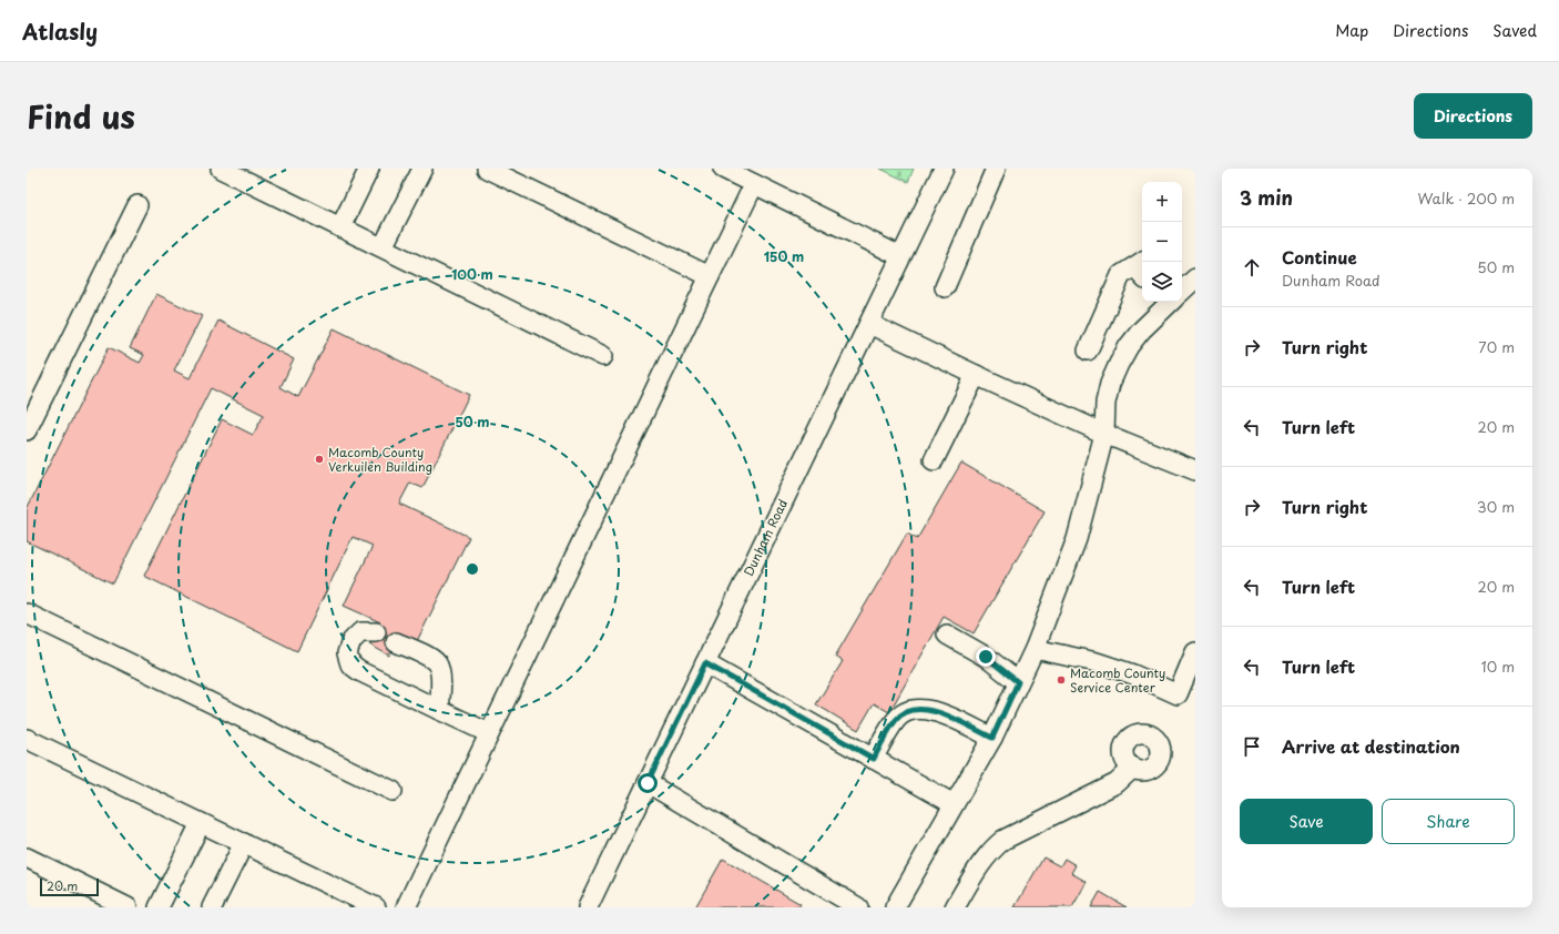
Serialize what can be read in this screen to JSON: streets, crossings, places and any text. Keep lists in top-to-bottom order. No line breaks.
{"streets":{"street":["Dunham Road"]},"places":["Macomb County Verkuilen Building","Macomb County Service Center"],"scale_bar":"20 m","page":{"header":"Atlasly","nav":["Map","Directions","Saved"],"title":"Find us","buttons":["Directions",["Save","Share"]],"heading":["3 min","Walk · 200 m"],"map_buttons":["+","−"],"list":[["Continue","Dunham Road","50 m"],["Turn right","70 m"],["Turn left","20 m"],["Turn right","30 m"],["Turn left","20 m"],["Turn left","10 m"],"Arrive at destination"],"scale":"20 m"},"rings":["150 m","100 m","50 m"]}
